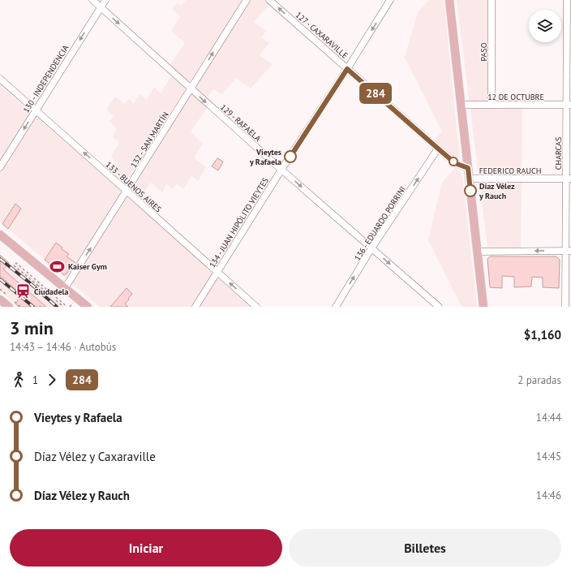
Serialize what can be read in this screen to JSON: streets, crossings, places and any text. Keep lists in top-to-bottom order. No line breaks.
{"streets":{"street":["127 - CAXARAVILLE","PASO","130 - INDEPENDENCIA","12 DE OCTUBRE","129 - RAFAELA","132 - SAN MARTÍN","CHARCAS","FEDERICO RAUCH","133 - BUENOS AIRES","134 - JUAN HIPÓLITO VIEYTES","136 - EDUARDO PORRINI"]},"crossings":[["127 - CAXARAVILLE","134 - JUAN HIPÓLITO VIEYTES"],["127 - CAXARAVILLE","136 - EDUARDO PORRINI"],["PASO","12 DE OCTUBRE"],["130 - INDEPENDENCIA","129 - RAFAELA"],["130 - INDEPENDENCIA","133 - BUENOS AIRES"],["12 DE OCTUBRE","CHARCAS"],["129 - RAFAELA","132 - SAN MARTÍN"],["129 - RAFAELA","134 - JUAN HIPÓLITO VIEYTES"],["129 - RAFAELA","136 - EDUARDO PORRINI"],["132 - SAN MARTÍN","133 - BUENOS AIRES"],["CHARCAS","FEDERICO RAUCH"],["133 - BUENOS AIRES","134 - JUAN HIPÓLITO VIEYTES"]],"one_way":["127 - CAXARAVILLE","130 - INDEPENDENCIA","129 - RAFAELA","132 - SAN MARTÍN","133 - BUENOS AIRES","136 - EDUARDO PORRINI"],"places":{"other":["Vieytes y Rafaela","Díaz Vélez y Rauch"],"sports":["Kaiser Gym"],"station":["Ciudadela"]},"lines":["bus line 284"],"page":{"on_map":"284","heading":["3 min","14:43 – 14:46 · Autobús","$1,160"],"legs":["1","284","2 paradas"],"list":[{"name":"Vieytes y Rafaela","value":"14:44"},{"name":"Díaz Vélez y Caxaraville","value":"14:45"},{"name":"Díaz Vélez y Rauch","value":"14:46"}],"buttons":["Iniciar","Billetes"]}}
